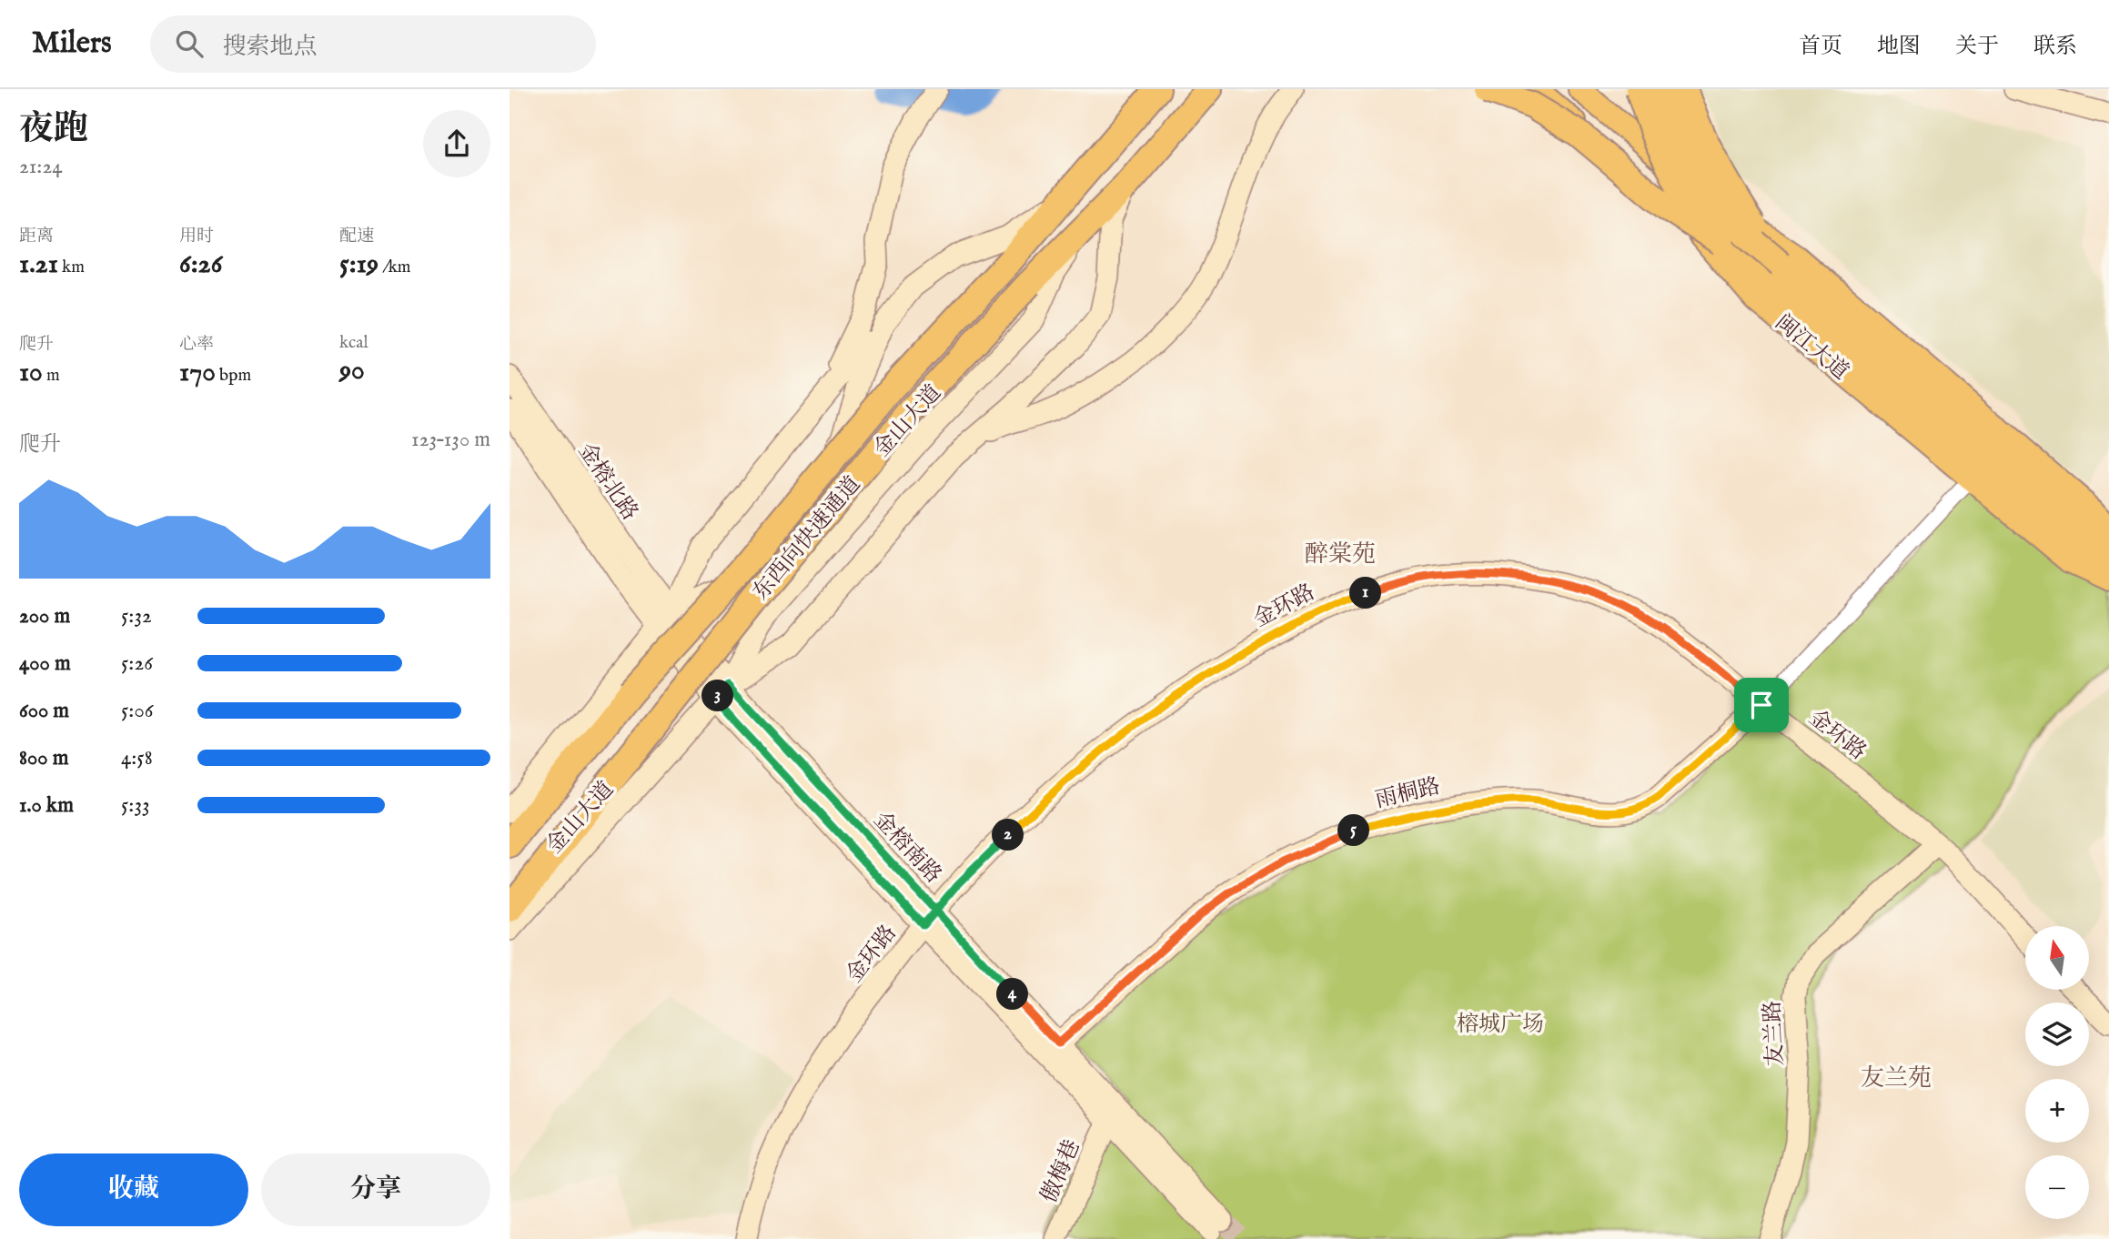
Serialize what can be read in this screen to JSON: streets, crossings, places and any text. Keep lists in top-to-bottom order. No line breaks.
{"streets":{"highway":["东西向快速通道"],"main road":["闽江大道","金山大道","金榕北路","金环路","雨桐路","金榕南路","友兰路","傲梅巷"]},"crossings":[["金山大道","金榕北路"],["金山大道","东西向快速通道"],["金山大道","金榕南路"],["金榕北路","金榕南路"],["金环路","雨桐路"],["金环路","金榕南路"],["金环路","友兰路"],["雨桐路","金榕南路"],["金榕南路","傲梅巷"]],"districts":["醉棠苑","友兰苑"],"parks":["榕城广场"],"north":"top","page":{"header":"Milers","search":"搜索地点","nav":["首页","地图","关于","联系"],"heading":["夜跑","21:24"],"stats":[["距离","1.21 km"],["用时","6:26"],["配速","5:19 /km"],["爬升","10 m"],["心率","170 bpm"],["kcal","90"]],"chart":["爬升","123–130 m"],"pins":["1","3","5","2","4"],"list":[{"name":"200 m","note":"5:32"},{"name":"400 m","note":"5:26"},{"name":"600 m","note":"5:06"},{"name":"800 m","note":"4:58"},{"name":"1.0 km","note":"5:33"}],"map_buttons":["+","−"],"buttons":["收藏","分享"]}}
